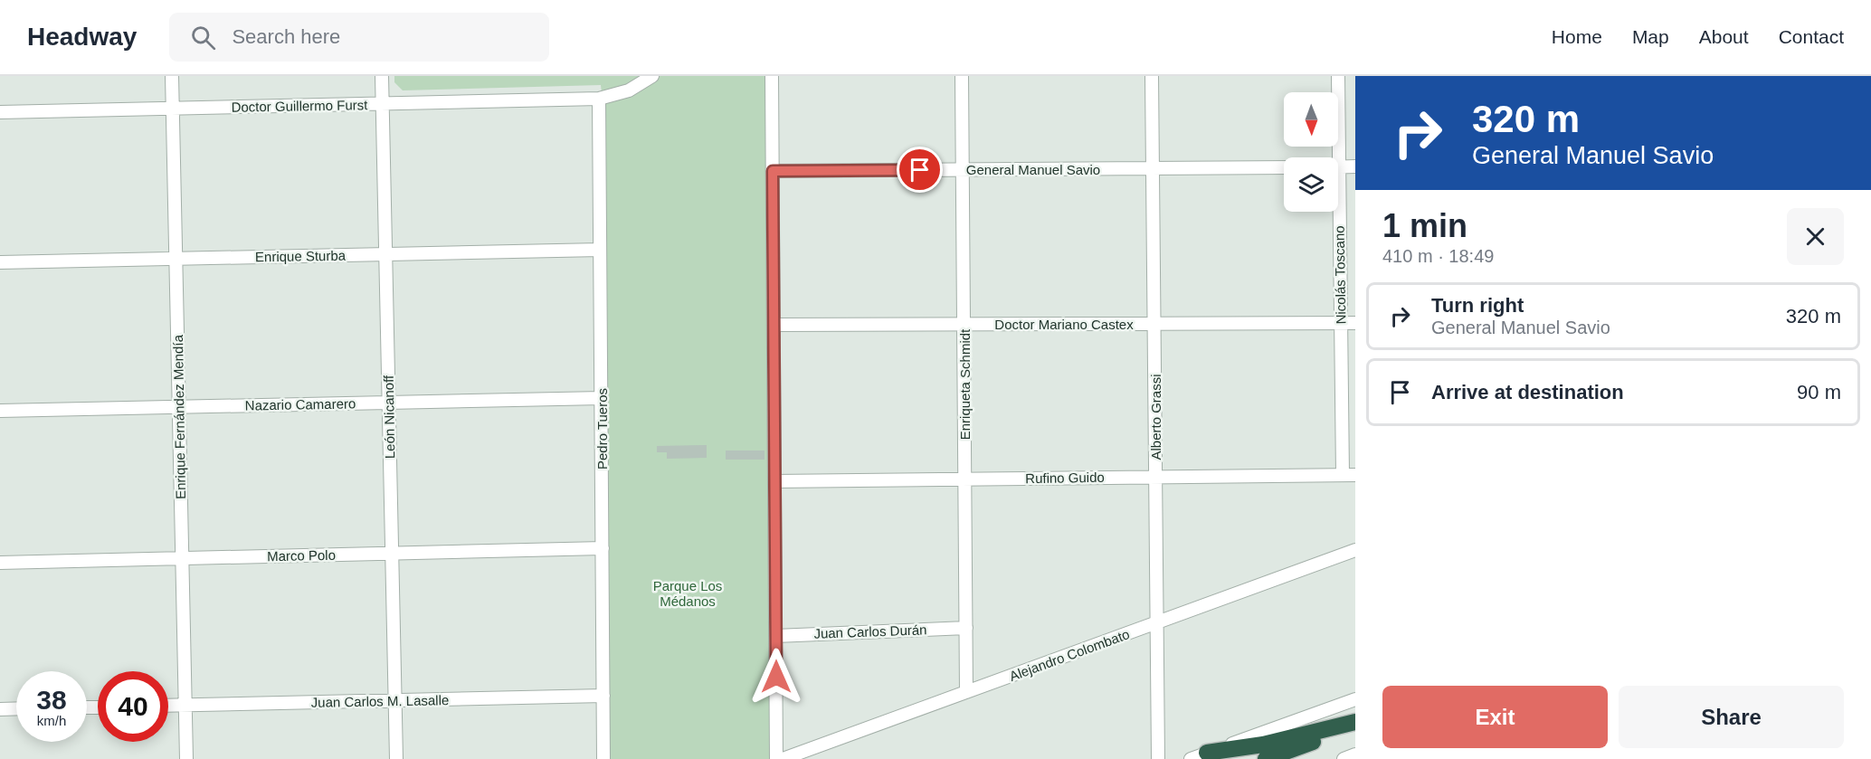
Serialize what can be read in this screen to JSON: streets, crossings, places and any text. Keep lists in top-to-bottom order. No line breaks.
{"streets":{"street":["Doctor Guillermo Furst","General Manuel Savio","Enrique Sturba","Nicolás Toscano","Doctor Mariano Castex","Enriqueta Schmidt","Nazario Camarero","Enrique Fernández Mendía","León Nicanoff","Alberto Grassi","Pedro Tueros","Rufino Guido","Marco Polo","Juan Carlos Durán","Alejandro Colombato","Juan Carlos M. Lasalle"]},"crossings":[["Doctor Guillermo Furst","Enrique Fernández Mendía"],["Doctor Guillermo Furst","León Nicanoff"],["Doctor Guillermo Furst","Pedro Tueros"],["General Manuel Savio","Enriqueta Schmidt"],["General Manuel Savio","Alberto Grassi"],["Enrique Sturba","Enrique Fernández Mendía"],["Enrique Sturba","León Nicanoff"],["Enrique Sturba","Pedro Tueros"],["Nicolás Toscano","Doctor Mariano Castex"],["Nicolás Toscano","Rufino Guido"],["Doctor Mariano Castex","Enriqueta Schmidt"],["Doctor Mariano Castex","Alberto Grassi"],["Enriqueta Schmidt","Rufino Guido"],["Enriqueta Schmidt","Juan Carlos Durán"],["Enriqueta Schmidt","Alejandro Colombato"],["Nazario Camarero","Enrique Fernández Mendía"],["Nazario Camarero","León Nicanoff"],["Nazario Camarero","Pedro Tueros"],["Enrique Fernández Mendía","Marco Polo"],["Enrique Fernández Mendía","Juan Carlos M. Lasalle"],["León Nicanoff","Marco Polo"],["León Nicanoff","Juan Carlos M. Lasalle"],["Alberto Grassi","Rufino Guido"],["Alberto Grassi","Alejandro Colombato"],["Pedro Tueros","Marco Polo"],["Pedro Tueros","Juan Carlos M. Lasalle"]],"parks":["Parque Los Médanos"],"north":"bottom","page":{"header":"Headway","search":"Search here","nav":["Home","Map","About","Contact"],"turn":["320 m","General Manuel Savio"],"heading":["1 min","410 m · 18:49"],"list":[{"name":"Turn right","note":"General Manuel Savio","value":"320 m"},{"name":"Arrive at destination","value":"90 m"}],"speed":"38 km/h","limit":"40","buttons":["Exit","Share"]}}
